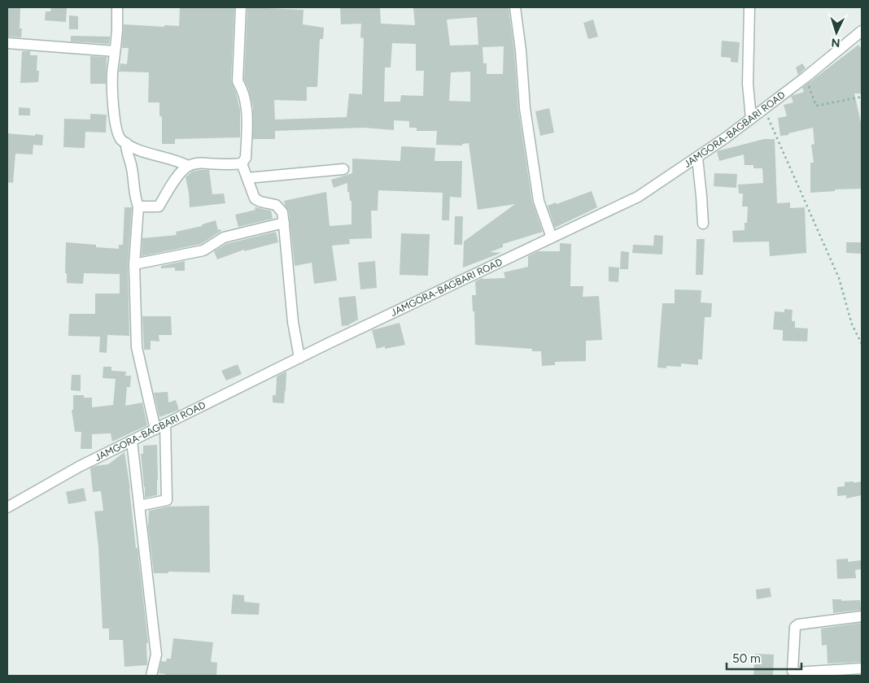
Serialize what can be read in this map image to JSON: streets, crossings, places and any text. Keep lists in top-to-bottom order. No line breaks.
{"streets":{"street":["JAMGORA-BAGBARI ROAD"]},"scale_bar":"50 m","north":"bottom"}
